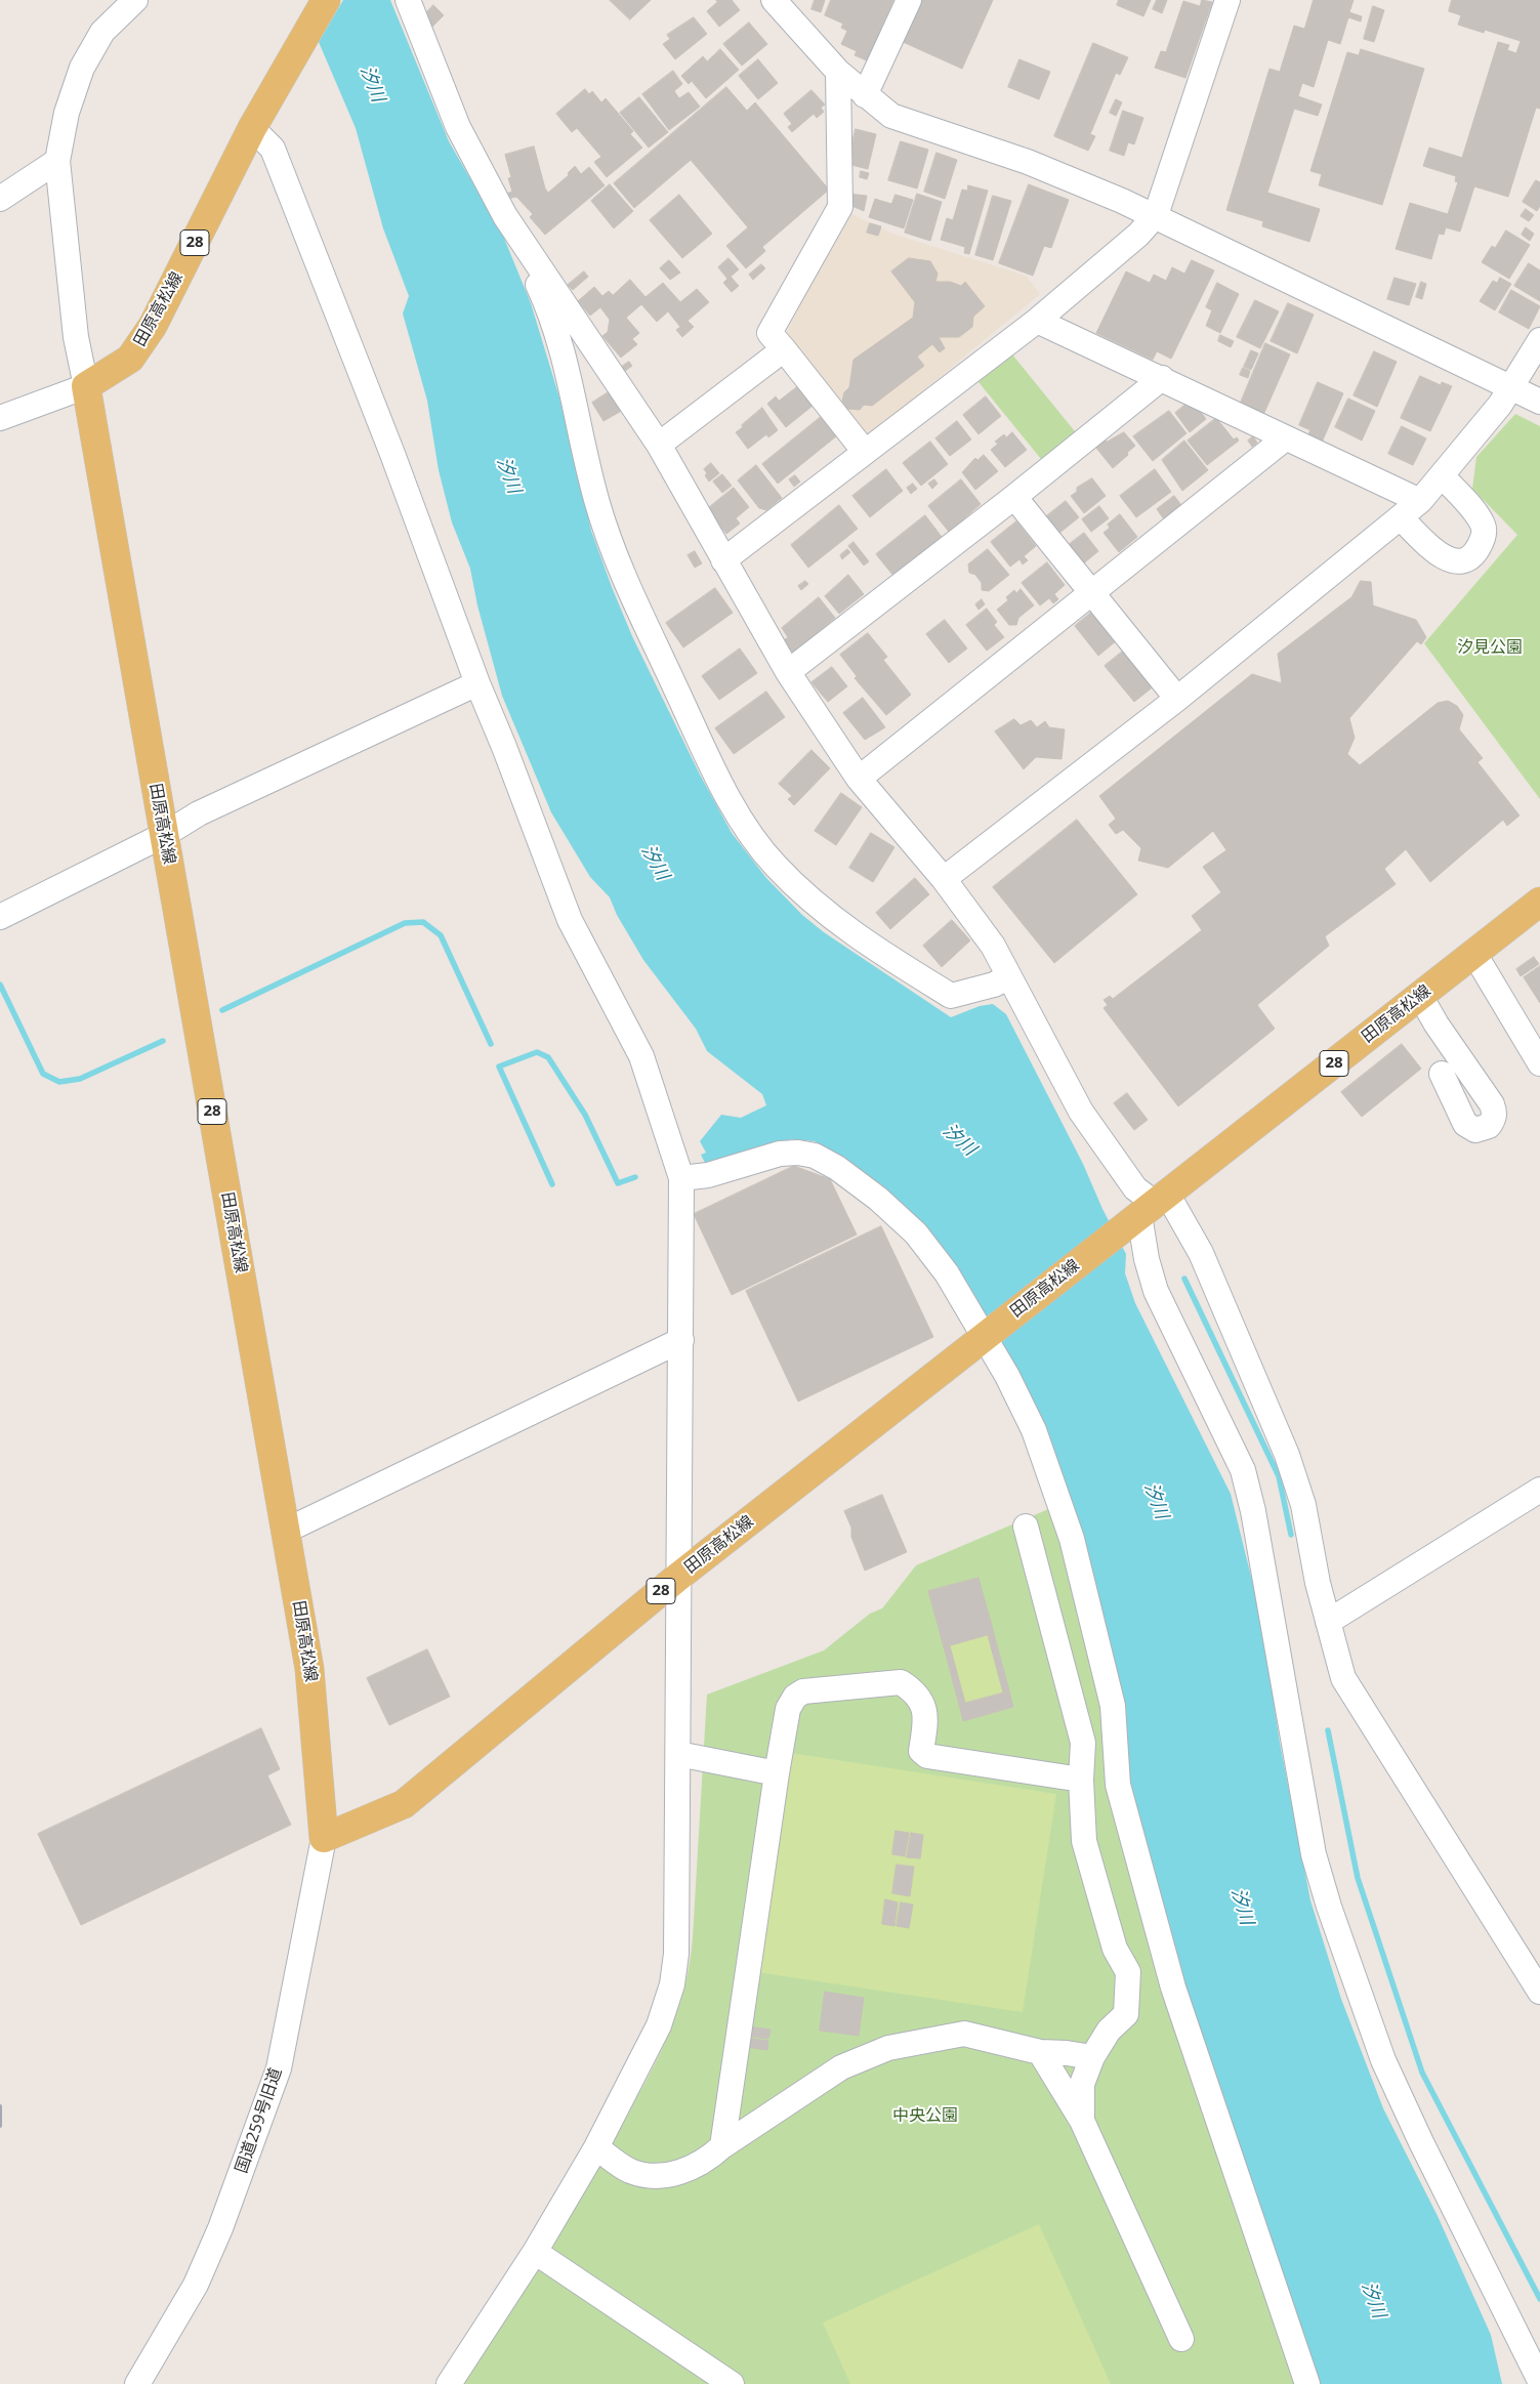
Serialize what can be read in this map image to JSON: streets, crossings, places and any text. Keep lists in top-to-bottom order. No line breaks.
{"streets":{"main road":["28","田原高松線"],"street":["国道259号旧道"]},"crossings":[["田原高松線","国道259号旧道"]],"water":["汐川"],"parks":["汐見公園","中央公園"]}
